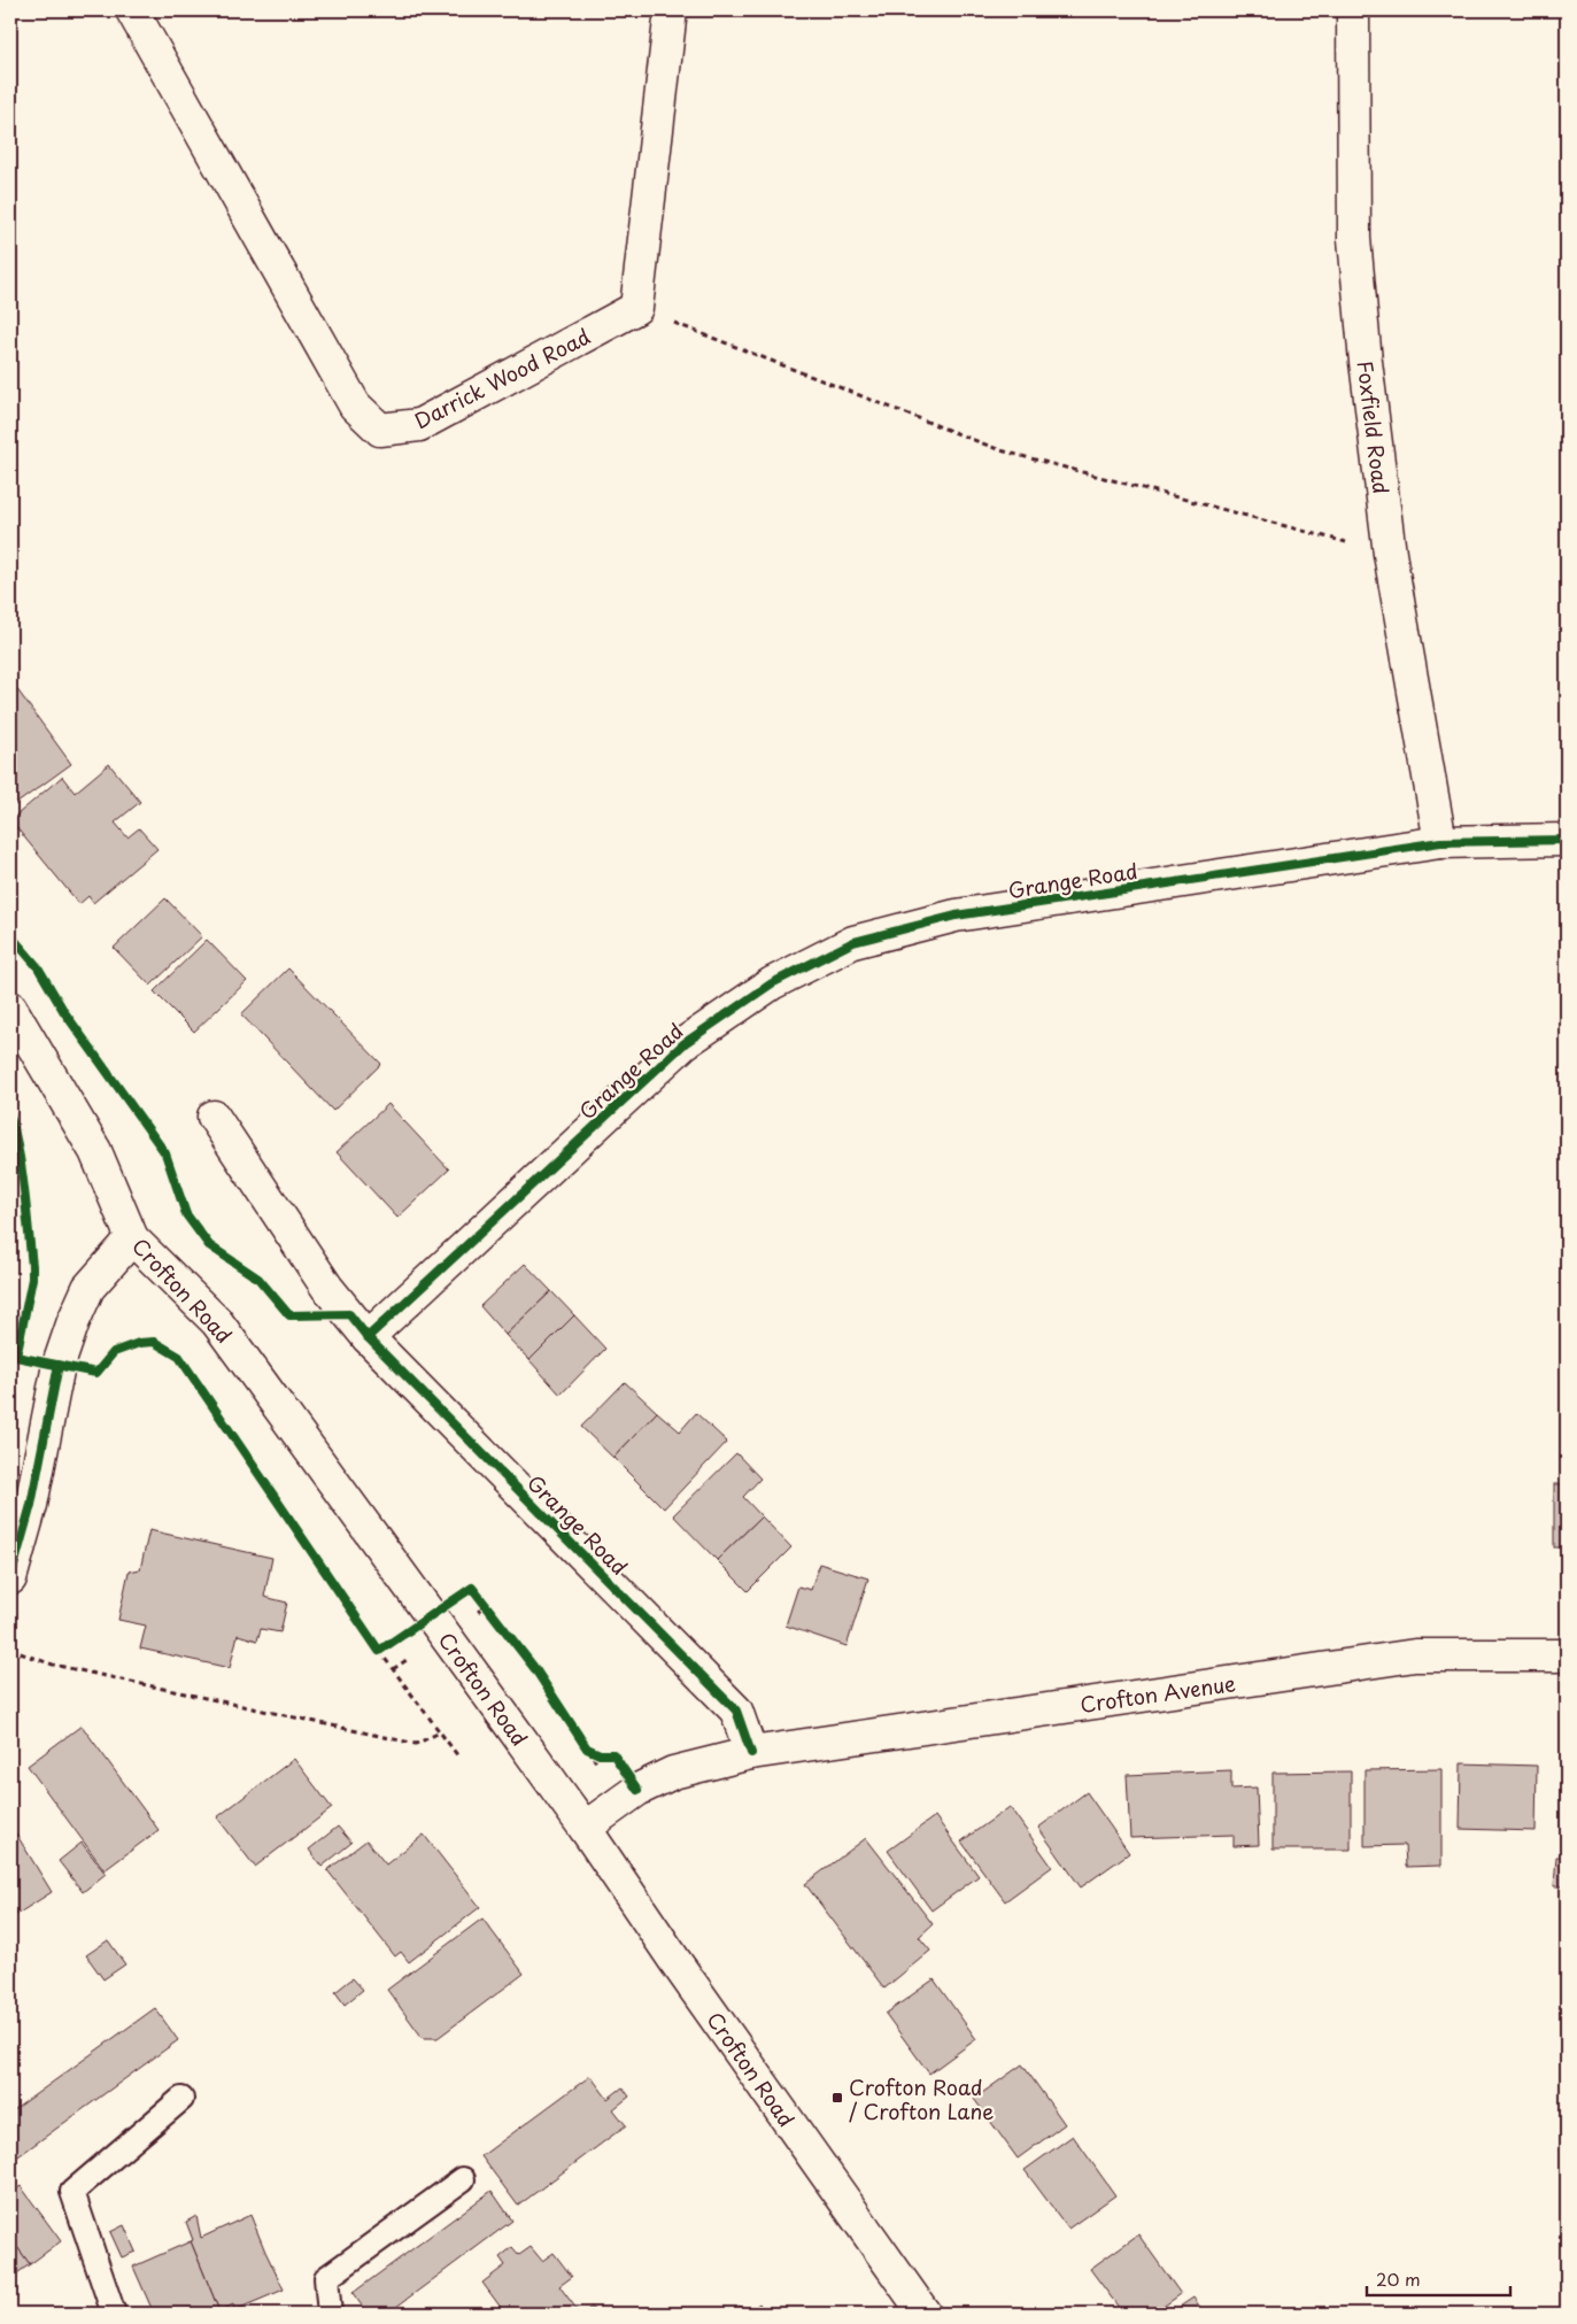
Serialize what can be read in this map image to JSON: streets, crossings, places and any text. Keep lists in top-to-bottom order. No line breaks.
{"streets":{"street":["Darrick Wood Road","Foxfield Road","Grange Road","Crofton Road","Crofton Avenue"]},"crossings":[["Foxfield Road","Grange Road"],["Grange Road","Crofton Avenue"],["Crofton Road","Crofton Avenue"]],"places":{"transit":["Crofton Road / Crofton Lane"]},"scale_bar":"20 m"}
